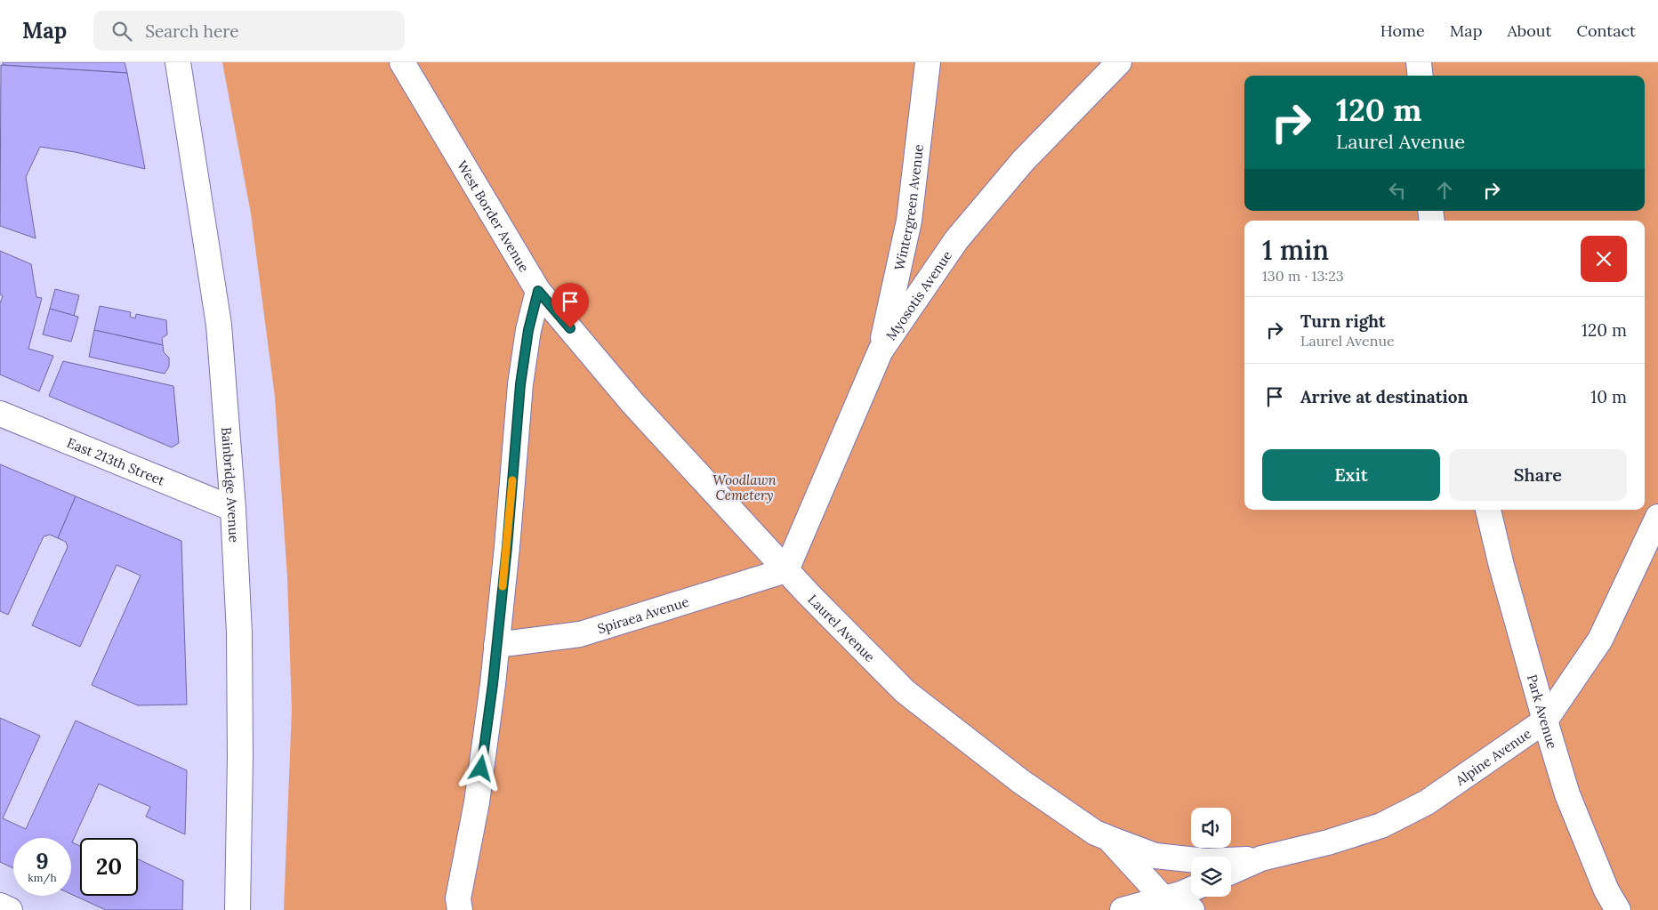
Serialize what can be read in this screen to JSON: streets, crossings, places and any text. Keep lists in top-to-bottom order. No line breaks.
{"streets":{"main road":["Wintergreen Avenue","West Border Avenue","Myosotis Avenue","East 213th Street","Bainbridge Avenue","Spiraea Avenue","Laurel Avenue","Park Avenue","Alpine Avenue"]},"crossings":[["Wintergreen Avenue","Myosotis Avenue"],["West Border Avenue","Laurel Avenue"],["Myosotis Avenue","Spiraea Avenue"],["Myosotis Avenue","Laurel Avenue"],["East 213th Street","Bainbridge Avenue"],["Spiraea Avenue","Laurel Avenue"],["Park Avenue","Alpine Avenue"]],"parks":["Woodlawn Cemetery"],"page":{"header":"Map","search":"Search here","nav":["Home","Map","About","Contact"],"turn":["120 m","Laurel Avenue"],"heading":["1 min","130 m · 13:23"],"list":[{"name":"Turn right","note":"Laurel Avenue","value":"120 m"},{"name":"Arrive at destination","value":"10 m"}],"buttons":["Exit","Share"],"speed":"9 km/h","limit":"20"}}
